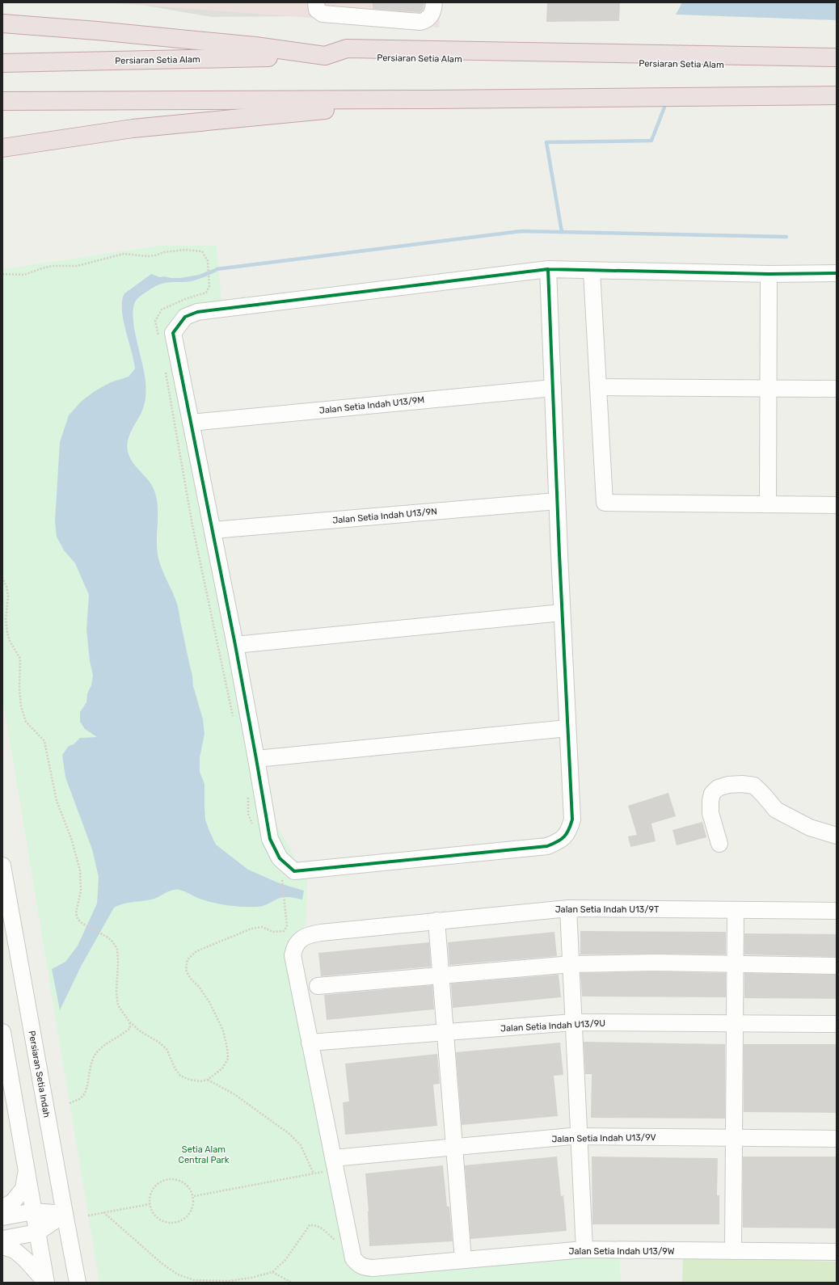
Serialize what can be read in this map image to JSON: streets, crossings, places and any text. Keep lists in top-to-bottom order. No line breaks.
{"streets":{"highway":["Persiaran Setia Alam"],"street":["Jalan Setia Indah U13/9M","Jalan Setia Indah U13/9N","Jalan Setia Indah U13/9T","Jalan Setia Indah U13/9U","Persiaran Setia Indah","Jalan Setia Indah U13/9V","Jalan Setia Indah U13/9W"]},"crossings":[["Jalan Setia Indah U13/9T","Jalan Setia Indah U13/9U"],["Jalan Setia Indah U13/9T","Jalan Setia Indah U13/9V"],["Jalan Setia Indah U13/9T","Jalan Setia Indah U13/9W"]],"parks":["Setia Alam Central Park"]}
